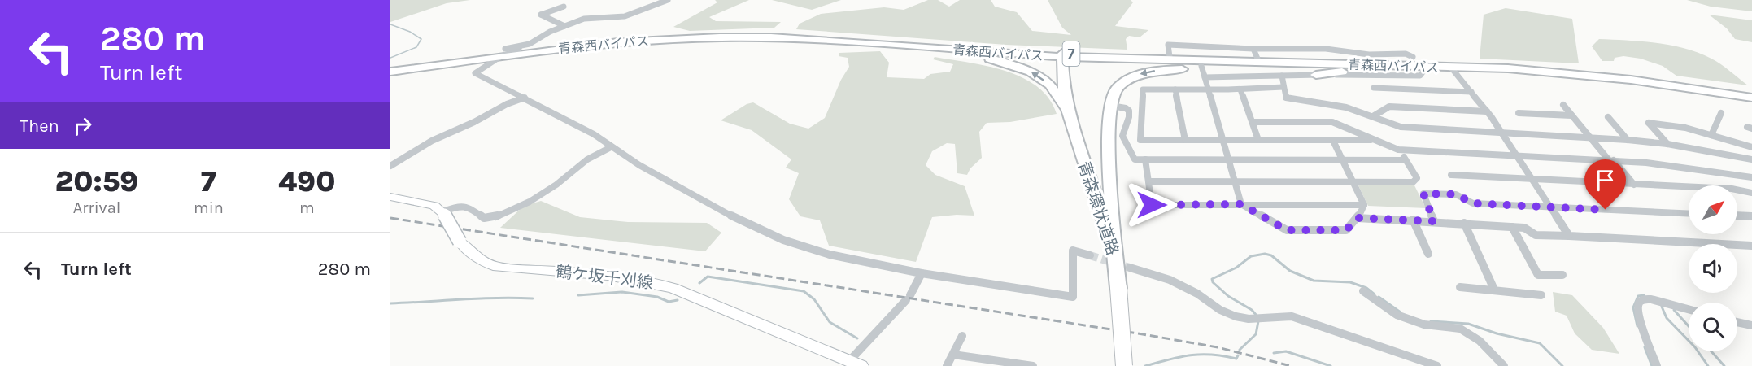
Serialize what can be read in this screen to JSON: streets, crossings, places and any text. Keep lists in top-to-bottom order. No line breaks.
{"streets":{"highway":["青森西バイパス","7","青森環状道路"],"main road":["鶴ケ坂千刈線"]},"crossings":[["青森西バイパス","青森環状道路"]],"north":"top right","page":{"turn":["280 m","Turn left"],"then":"Then","eta":["20:59","Arrival","7","min","490","m"],"list":[{"name":"Turn left","value":"280 m"}]}}
